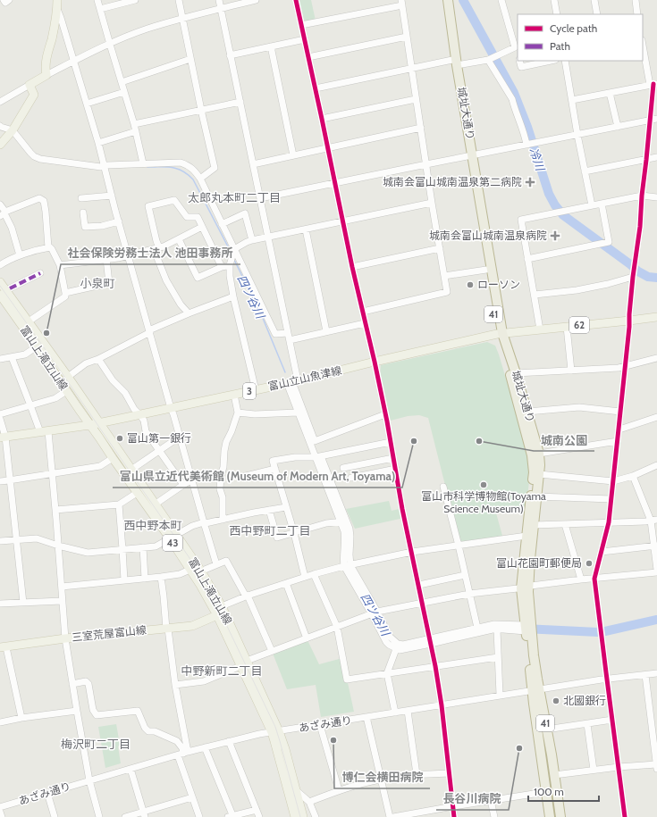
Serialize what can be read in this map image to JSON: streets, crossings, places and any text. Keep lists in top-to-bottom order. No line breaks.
{"streets":{"highway":["城址大通り","41"],"main road":["62","富山上滝立山線","富山立山魚津線","3","43","三室荒屋富山線"],"street":["あざみ通り"]},"crossings":[["城址大通り","62"],["城址大通り","富山立山魚津線"],["城址大通り","あざみ通り"],["62","富山立山魚津線"],["富山上滝立山線","富山立山魚津線"],["富山上滝立山線","三室荒屋富山線"],["富山上滝立山線","あざみ通り"]],"districts":["太郎丸本町二丁目","小泉町","西中野本町","西中野町二丁目","中野新町二丁目","梅沢町二丁目"],"water":["冷川","四ツ谷川"],"places":{"health":["城南会富山城南温泉第二病院","城南会富山城南温泉病院"],"other":["ローソン","社会保険労務士法人 池田事務所","富山第一銀行","富山県立近代美術館 (Museum of Modern Art, Toyama)","城南公園","富山市科学博物館(Toyama Science Museum)","富山花園町郵便局","北國銀行","博仁会横田病院","長谷川病院"]},"legend":["Cycle path","Path"],"scale_bar":"100 m"}
